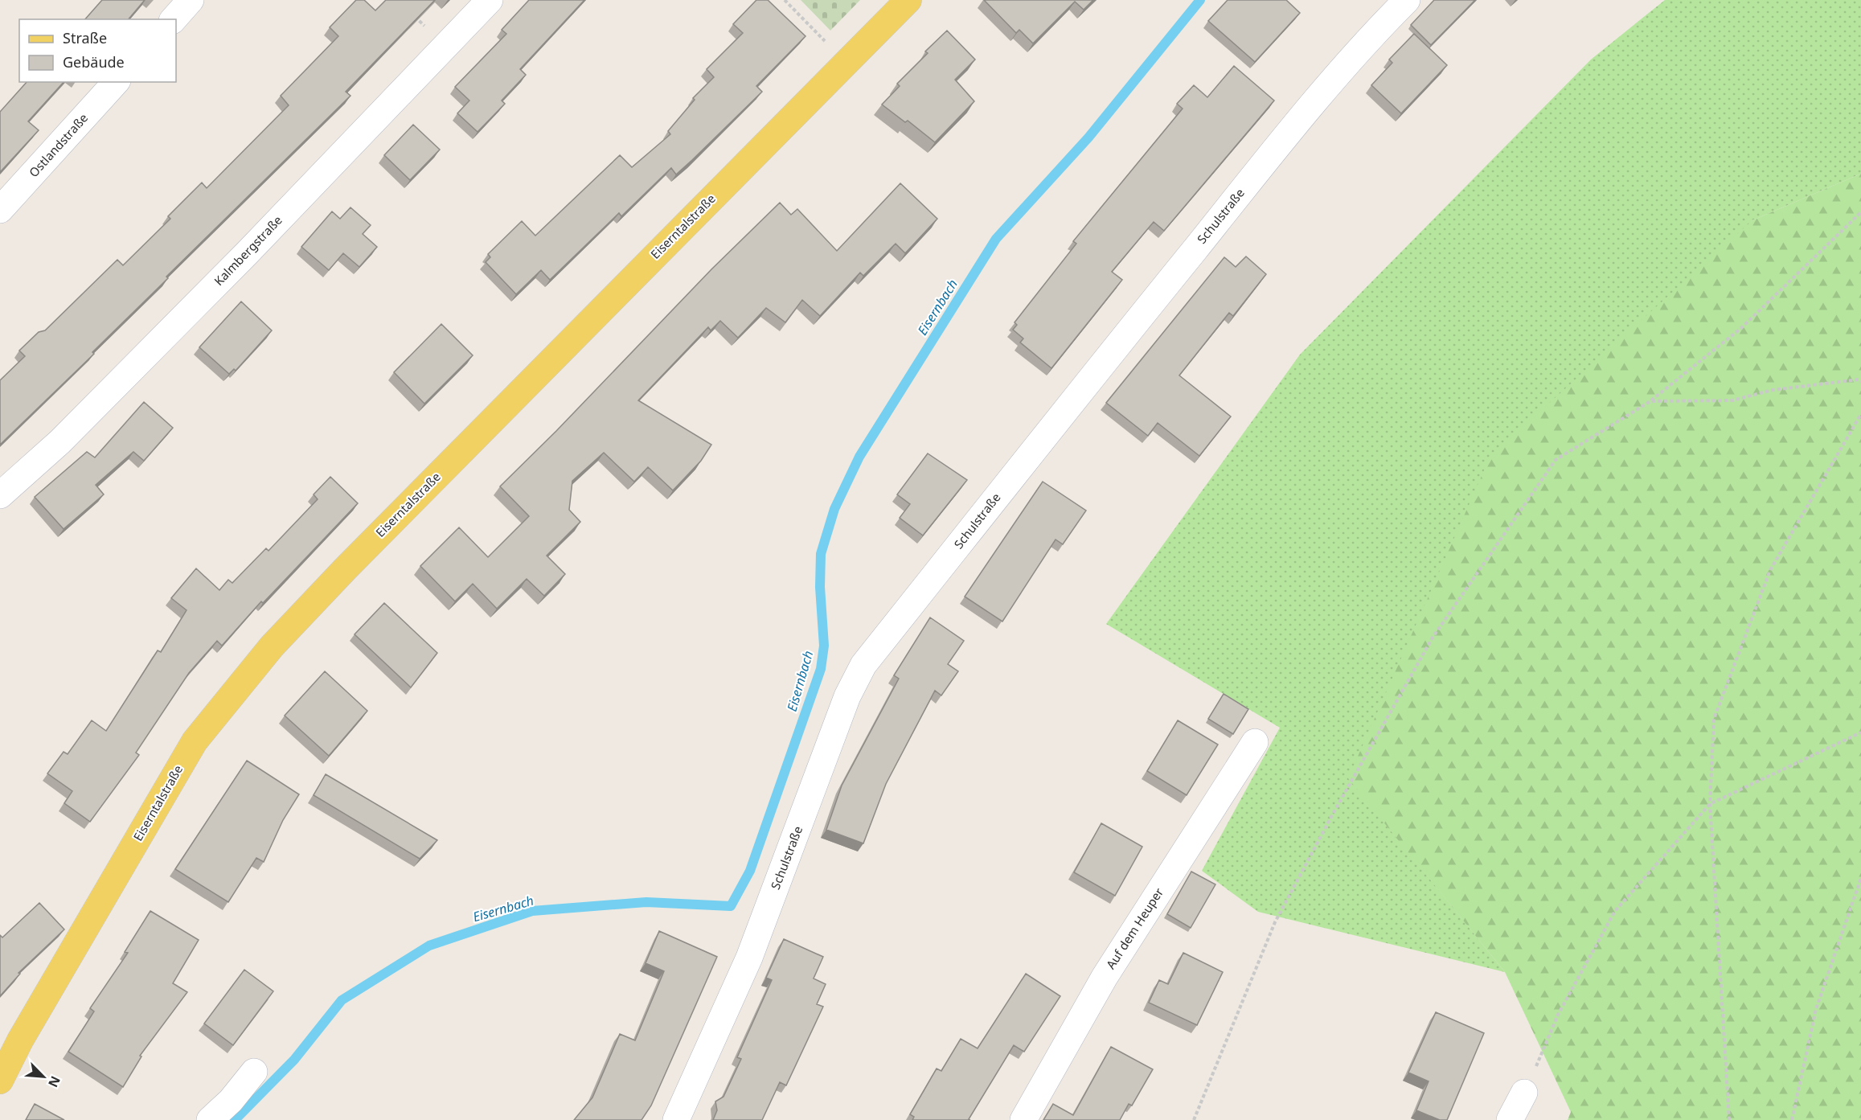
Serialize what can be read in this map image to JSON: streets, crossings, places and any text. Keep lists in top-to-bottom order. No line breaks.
{"streets":{"main road":["Eiserntalstraße"],"street":["Ostlandstraße","Schulstraße","Kalmbergstraße","Auf dem Heuper"]},"water":["Eisernbach"],"legend":["Straße","Gebäude"],"north":"bottom right"}
